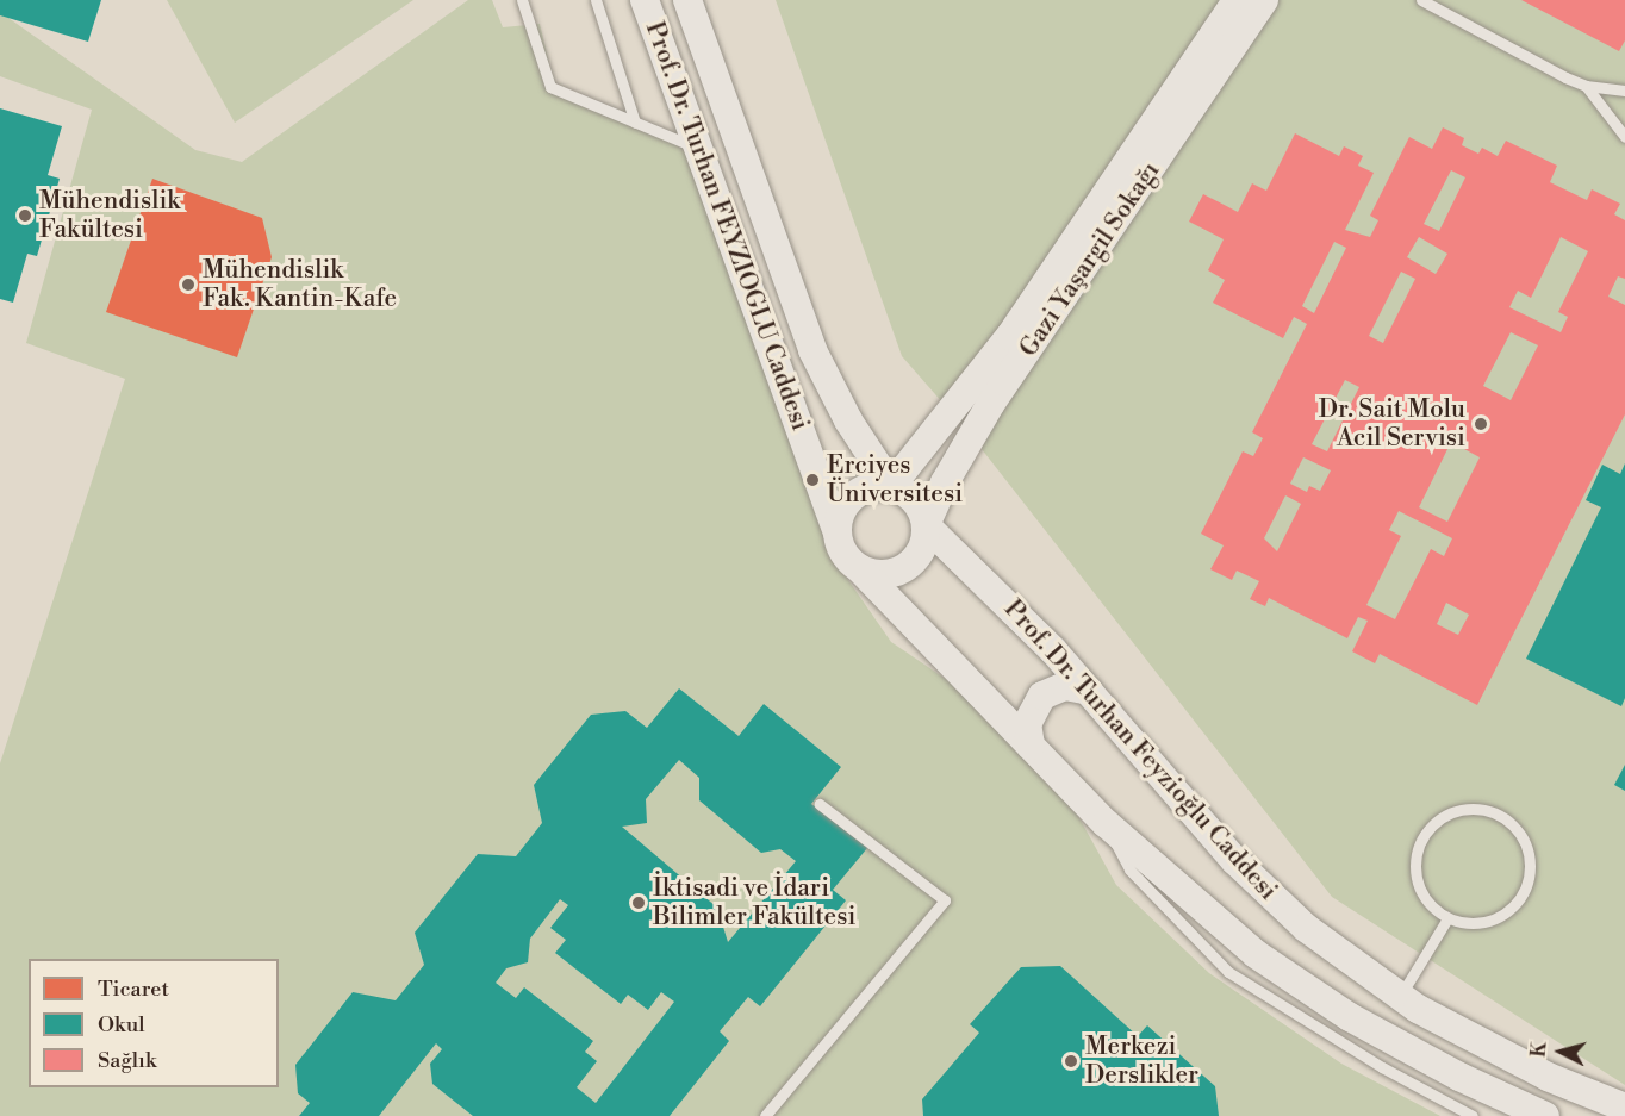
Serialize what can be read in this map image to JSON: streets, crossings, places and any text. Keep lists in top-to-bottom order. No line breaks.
{"streets":{"street":["Prof. Dr. Turhan FEYZIOGLU Caddesi","Gazi Yaşargil Sokağı","Prof. Dr. Turhan Feyzioğlu Caddesi"]},"crossings":[["Prof. Dr. Turhan FEYZIOGLU Caddesi","Gazi Yaşargil Sokağı"],["Prof. Dr. Turhan FEYZIOGLU Caddesi","Prof. Dr. Turhan Feyzioğlu Caddesi"],["Gazi Yaşargil Sokağı","Prof. Dr. Turhan Feyzioğlu Caddesi"]],"places":["Mühendislik Fakültesi","Mühendislik Fak. Kantin-Kafe","Dr. Sait Molu Acil Servisi","Erciyes Üniversitesi","İktisadi ve İdari Bilimler Fakültesi","Merkezi Derslikler"],"legend":["Ticaret","Okul","Sağlık"],"north":"left"}
